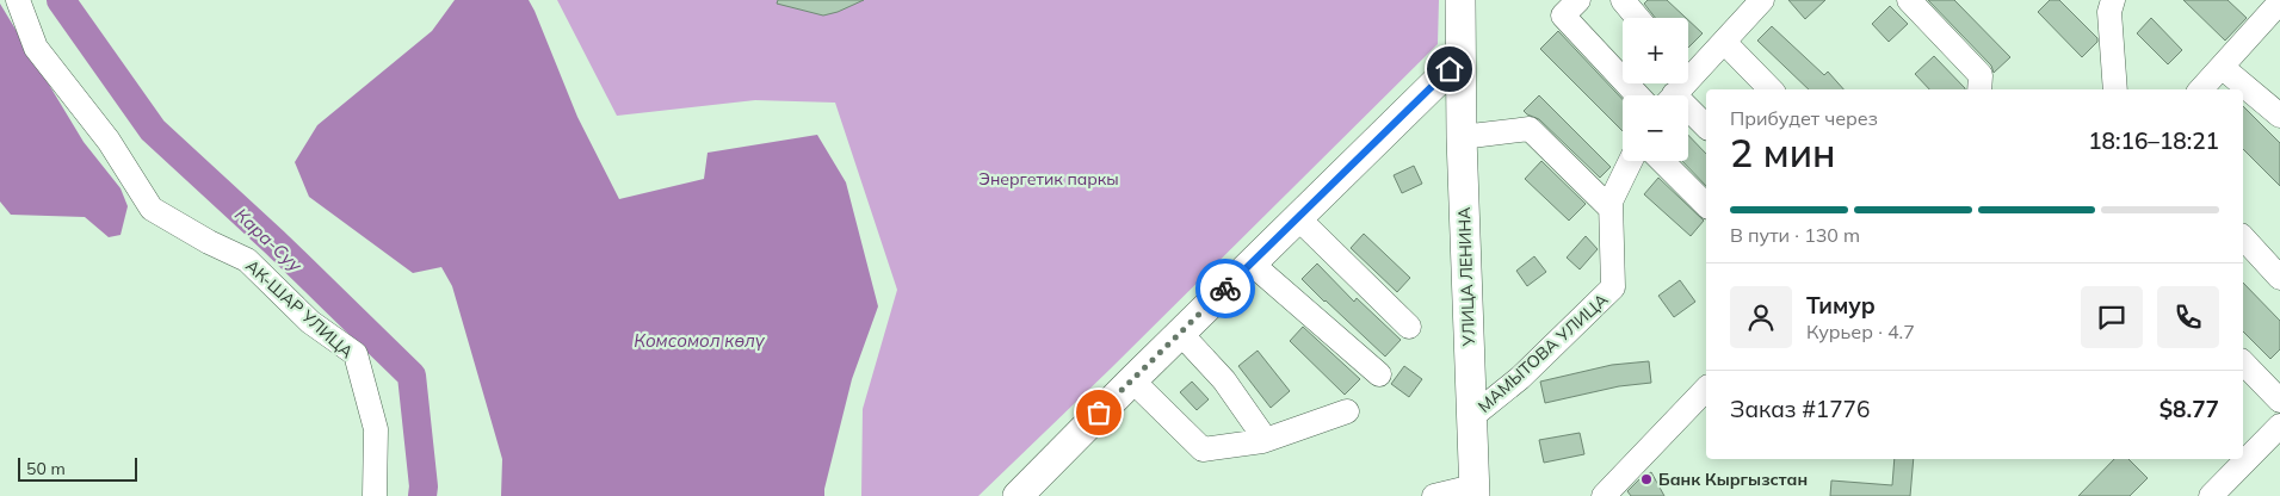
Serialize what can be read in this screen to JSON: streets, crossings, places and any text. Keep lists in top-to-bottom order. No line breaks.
{"streets":{"main road":["УЛИЦА ЛЕНИНА"],"street":["АК-ШАР УЛИЦА","МАМЫТОВА УЛИЦА"]},"crossings":[["УЛИЦА ЛЕНИНА","МАМЫТОВА УЛИЦА"]],"water":["Кара-Суу","Комсомол көлү"],"parks":["Энергетик паркы"],"places":["Банк Кыргызстан"],"scale_bar":"50 m","page":{"map_buttons":["+","−"],"heading":["2 мин","Прибудет через","18:16–18:21"],"panel":["Тимур","Курьер · 4.7","Заказ #1776","$8.77"],"bar":"В пути · 130 m","scale":"50 m"}}
